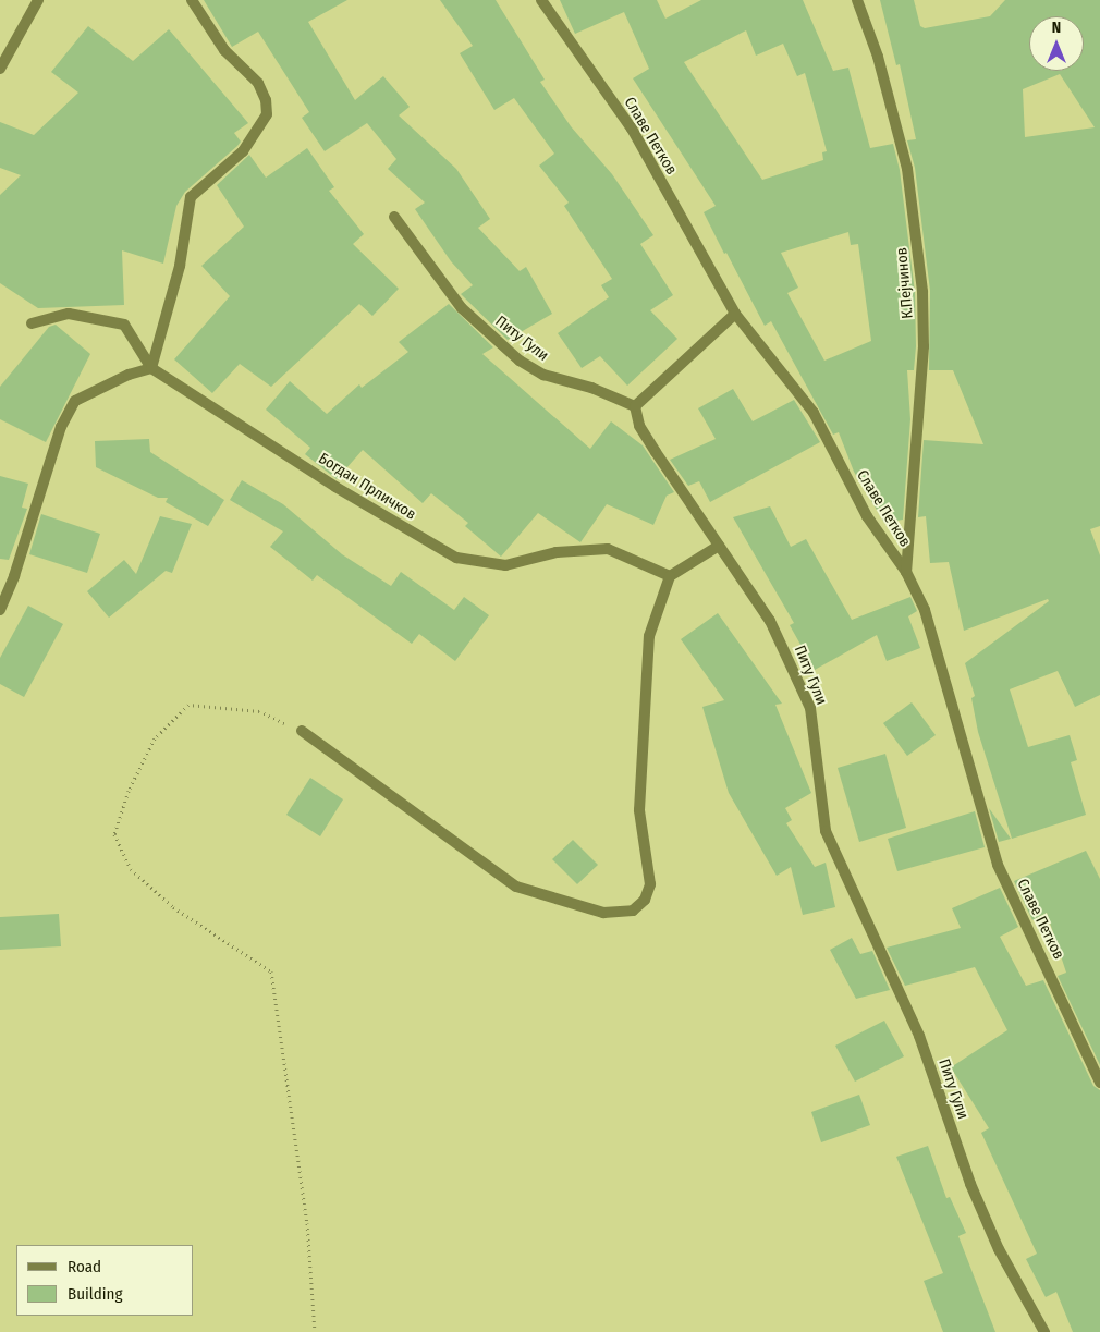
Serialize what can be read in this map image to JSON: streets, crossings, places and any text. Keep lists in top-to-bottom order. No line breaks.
{"streets":{"street":["Славе Петков","К.Пејчинов","Питу Гули","Богдан Прличков"]},"crossings":[["Славе Петков","К.Пејчинов"]],"legend":["Road","Building"],"north":"top"}
